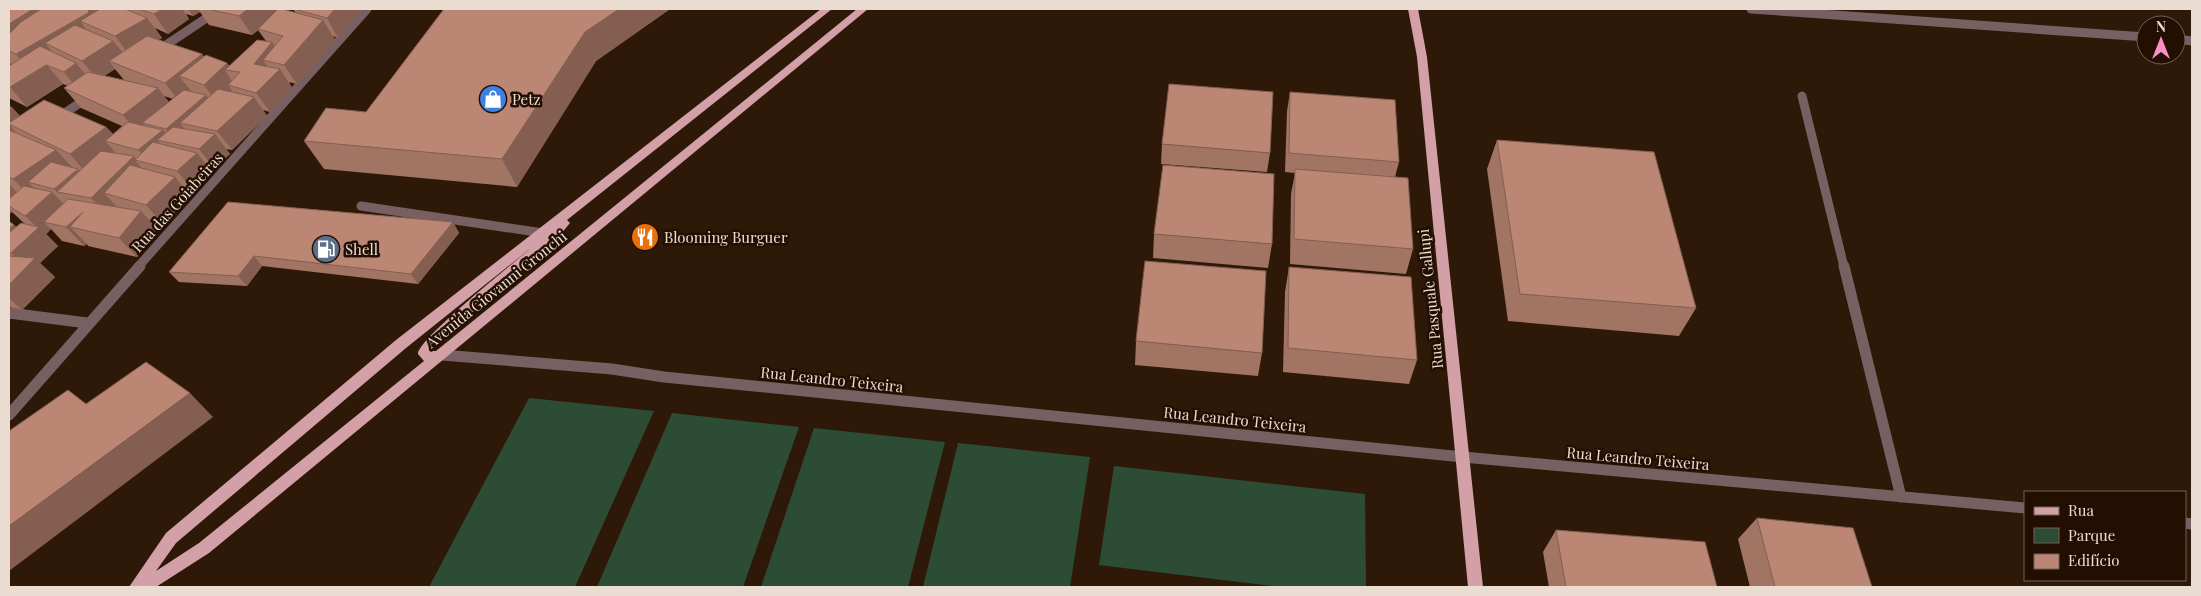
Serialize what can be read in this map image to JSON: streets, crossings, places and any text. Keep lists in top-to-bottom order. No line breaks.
{"streets":{"main road":["Avenida Giovanni Gronchi","Rua Pasquale Gallupi"],"street":["Rua das Goiabeiras","Rua Leandro Teixeira"]},"crossings":[["Avenida Giovanni Gronchi","Rua Leandro Teixeira"],["Rua Pasquale Gallupi","Rua Leandro Teixeira"]],"places":{"shop":["Petz"],"restaurant":["Blooming Burguer"],"fuel station":["Shell"]},"legend":["Rua","Parque","Edifício"],"north":"top"}
